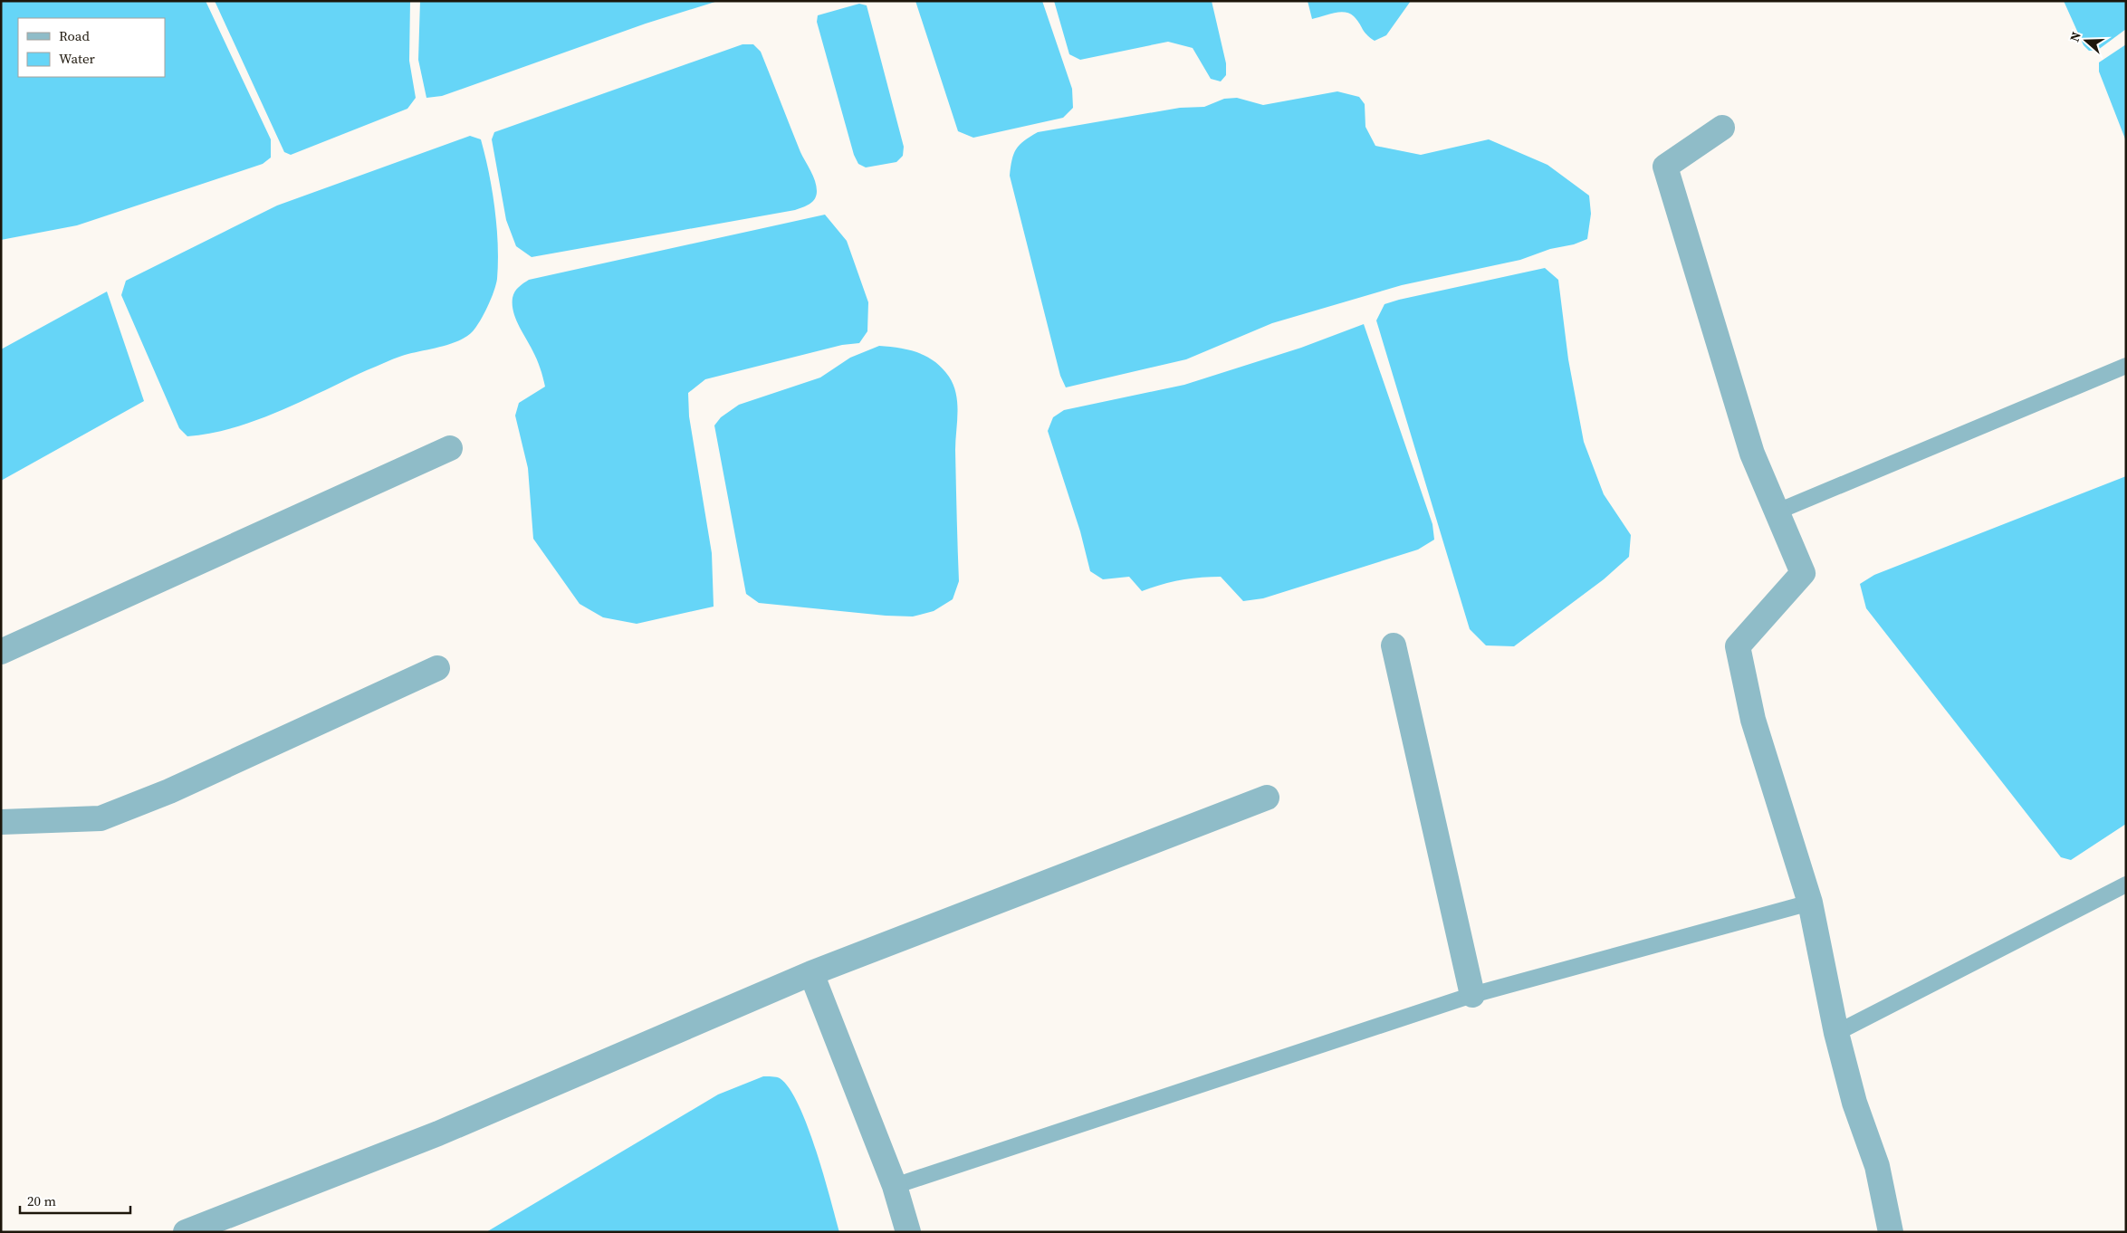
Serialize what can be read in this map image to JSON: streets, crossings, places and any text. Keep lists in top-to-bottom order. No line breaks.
{"legend":["Road","Water"],"scale_bar":"20 m","north":"left"}
